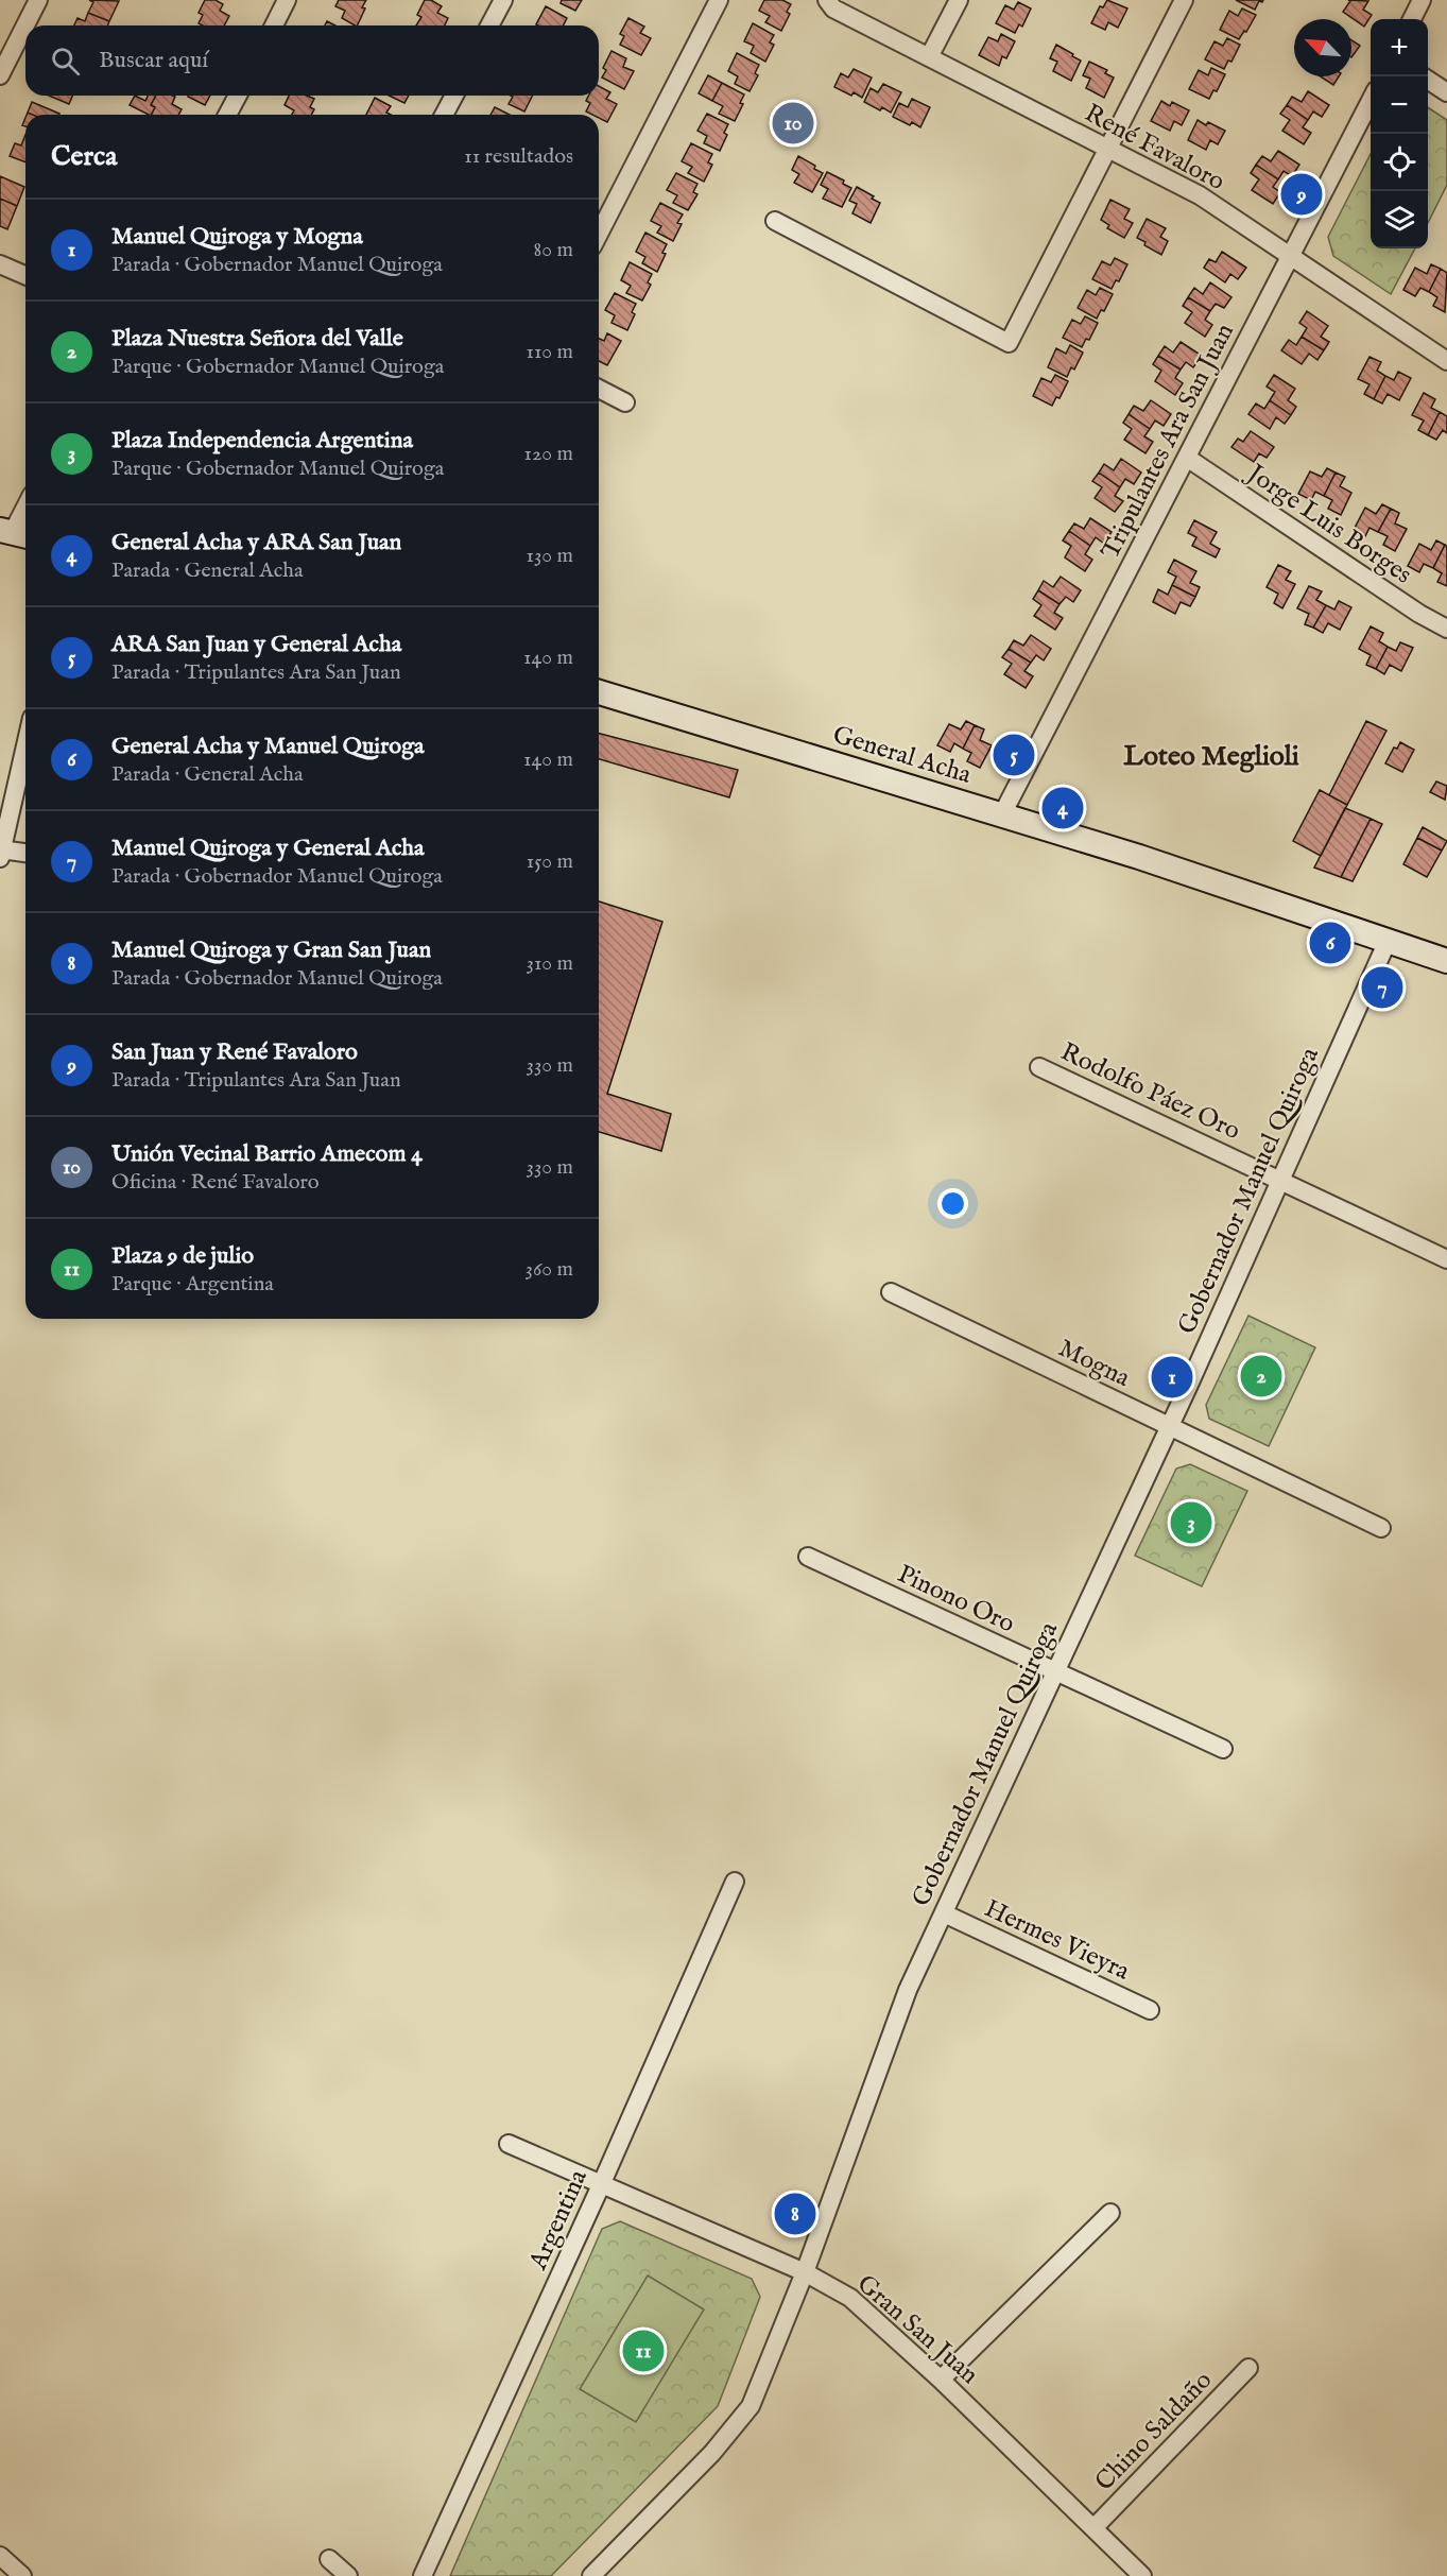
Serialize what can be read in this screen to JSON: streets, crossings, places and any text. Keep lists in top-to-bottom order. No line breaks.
{"streets":{"main road":["General Acha"],"street":["René Favaloro","Tripulantes Ara San Juan","Jorge Luis Borges","Rodolfo Páez Oro","Gobernador Manuel Quiroga","Mogna","Pinono Oro","Hermes Vieyra","Argentina","Gran San Juan","Chino Saldaño"]},"crossings":[["René Favaloro","Tripulantes Ara San Juan"],["Tripulantes Ara San Juan","Jorge Luis Borges"],["Tripulantes Ara San Juan","General Acha"],["General Acha","Gobernador Manuel Quiroga"],["Rodolfo Páez Oro","Gobernador Manuel Quiroga"],["Gobernador Manuel Quiroga","Mogna"],["Gobernador Manuel Quiroga","Pinono Oro"],["Gobernador Manuel Quiroga","Hermes Vieyra"],["Gobernador Manuel Quiroga","Gran San Juan"],["Argentina","Gran San Juan"],["Gran San Juan","Chino Saldaño"]],"districts":["Loteo Meglioli"],"north":"top left","page":{"map_buttons":["+","−"],"search":"Buscar aquí","pins":["10","9","5","4","6","7","2","1","3","8","11"],"heading":["Cerca","11 resultados"],"list":[{"mark":"1","name":"Manuel Quiroga y Mogna","note":"Parada · Gobernador Manuel Quiroga","value":"80 m"},{"mark":"2","name":"Plaza Nuestra Señora del Valle","note":"Parque · Gobernador Manuel Quiroga","value":"110 m"},{"mark":"3","name":"Plaza Independencia Argentina","note":"Parque · Gobernador Manuel Quiroga","value":"120 m"},{"mark":"4","name":"General Acha y ARA San Juan","note":"Parada · General Acha","value":"130 m"},{"mark":"5","name":"ARA San Juan y General Acha","note":"Parada · Tripulantes Ara San Juan","value":"140 m"},{"mark":"6","name":"General Acha y Manuel Quiroga","note":"Parada · General Acha","value":"140 m"},{"mark":"7","name":"Manuel Quiroga y General Acha","note":"Parada · Gobernador Manuel Quiroga","value":"150 m"},{"mark":"8","name":"Manuel Quiroga y Gran San Juan","note":"Parada · Gobernador Manuel Quiroga","value":"310 m"},{"mark":"9","name":"San Juan y René Favaloro","note":"Parada · Tripulantes Ara San Juan","value":"330 m"},{"mark":"10","name":"Unión Vecinal Barrio Amecom 4","note":"Oficina · René Favaloro","value":"330 m"},{"mark":"11","name":"Plaza 9 de julio","note":"Parque · Argentina","value":"360 m"}]}}
